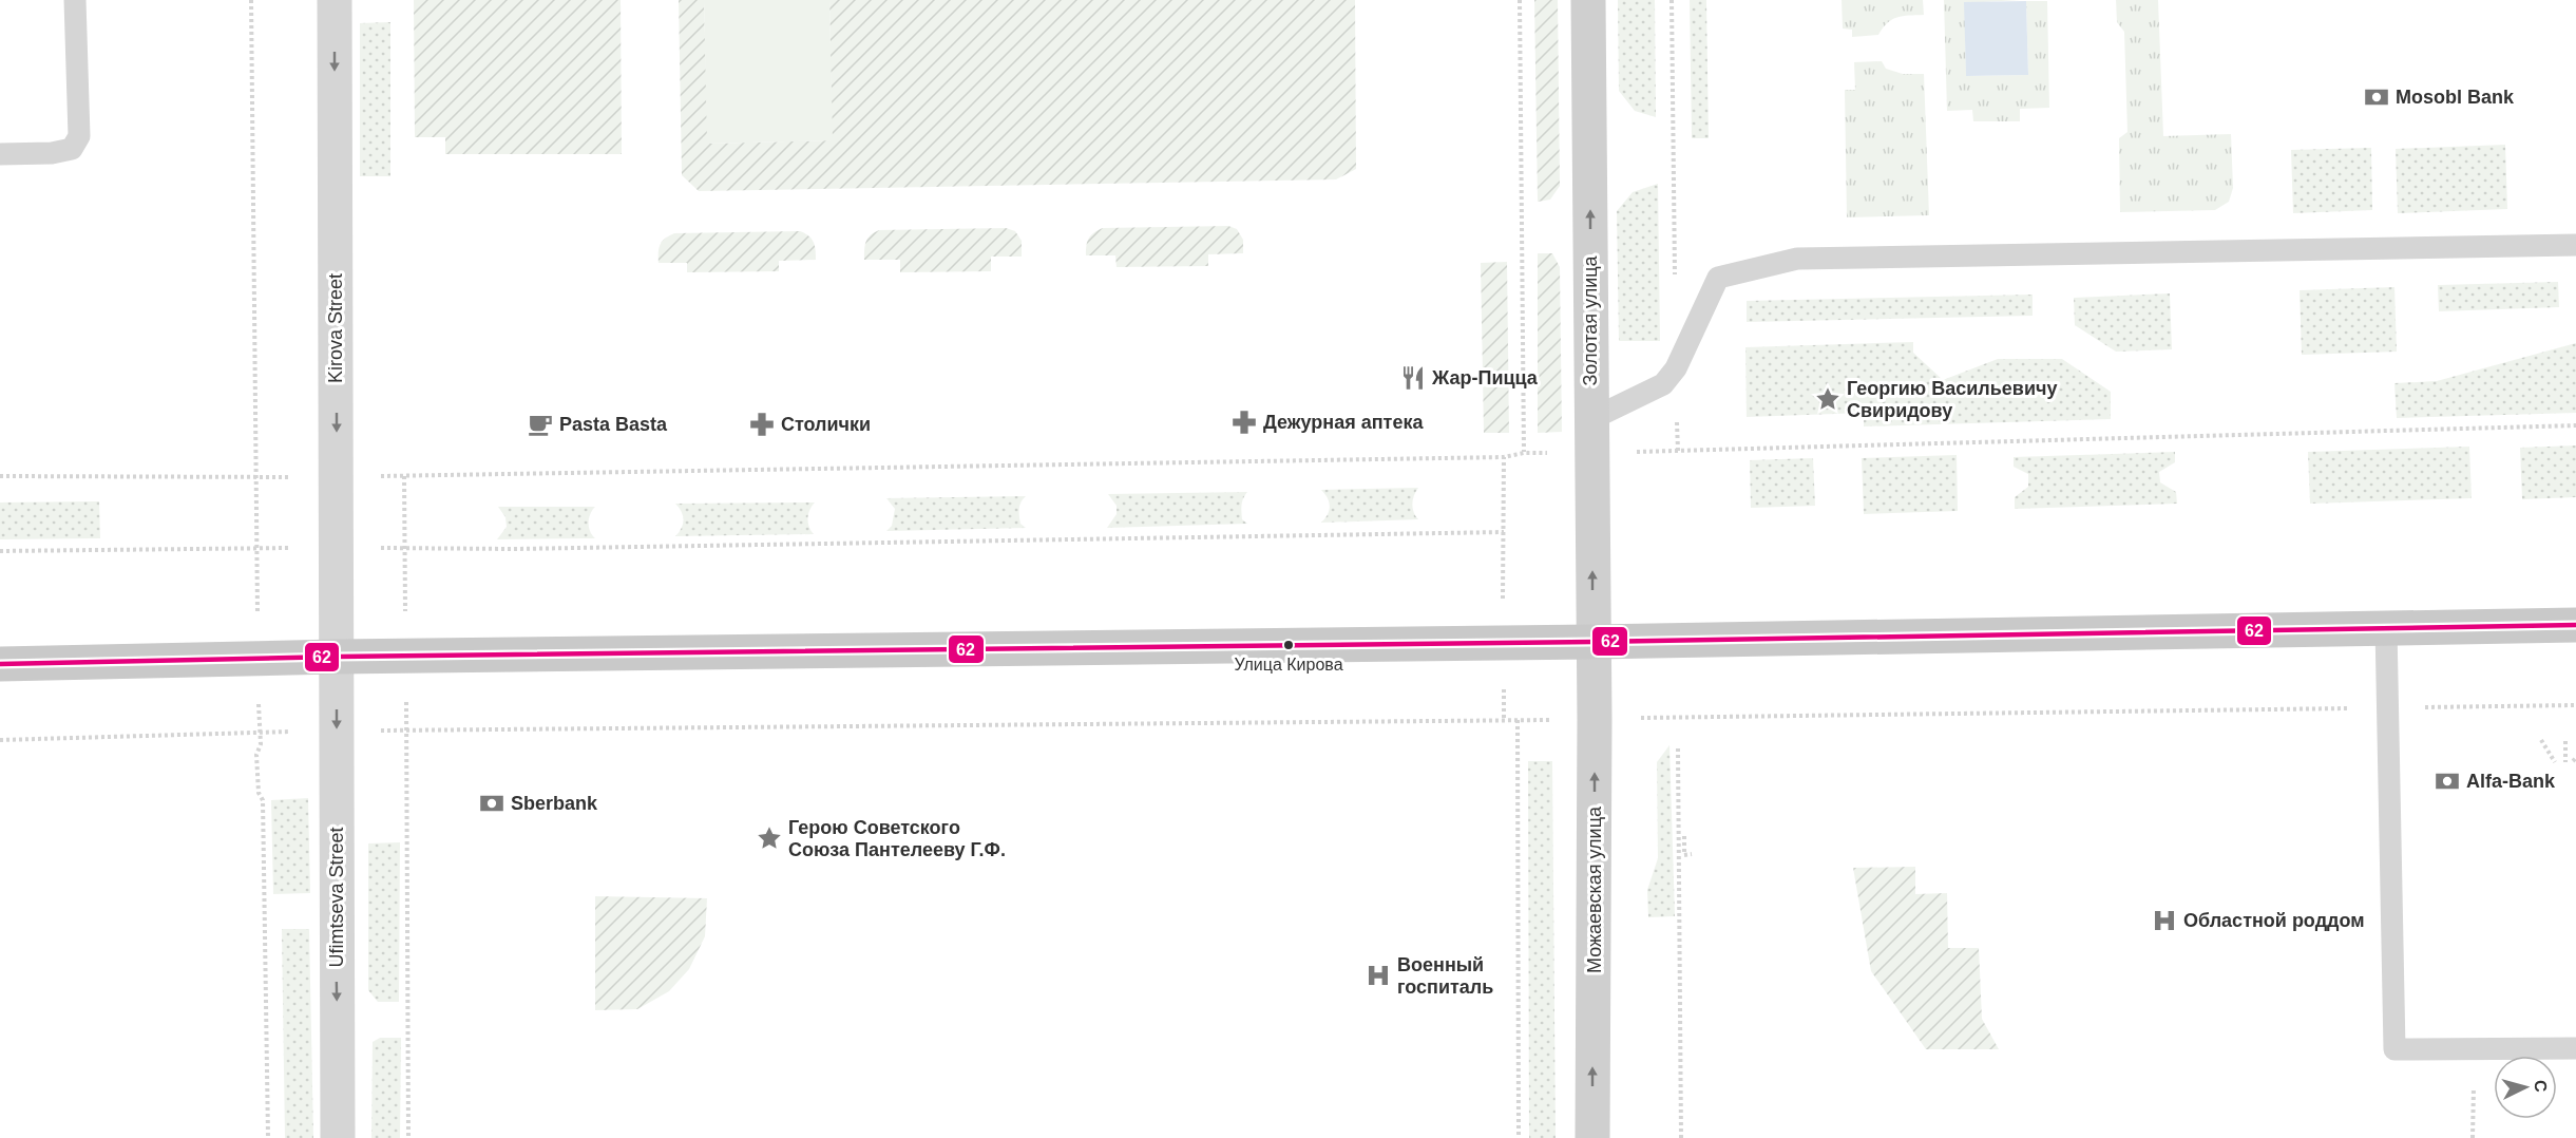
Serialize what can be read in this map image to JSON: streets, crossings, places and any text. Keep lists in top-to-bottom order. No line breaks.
{"streets":{"street":["Золотая улица","Kirova Street","Можаевская улица","Ufimtseva Street"]},"crossings":[["Золотая улица","Можаевская улица"],["Kirova Street","Ufimtseva Street"]],"one_way":["Золотая улица","Kirova Street","Можаевская улица","Ufimtseva Street"],"places":{"bank":["Mosobl Bank","Alfa-Bank","Sberbank"],"restaurant":["Жар-Пицца"],"place":["Георгию Васильевичу Свиридову","Герою Советского Союза Пантелееву Г.Ф."],"pharmacy":["Дежурная аптека","Столички"],"cafe":["Pasta Basta"],"other":["Улица Кирова"],"hospital":["Областной роддом","Военный госпиталь"]},"lines":["transit line 62"],"north":"right"}
